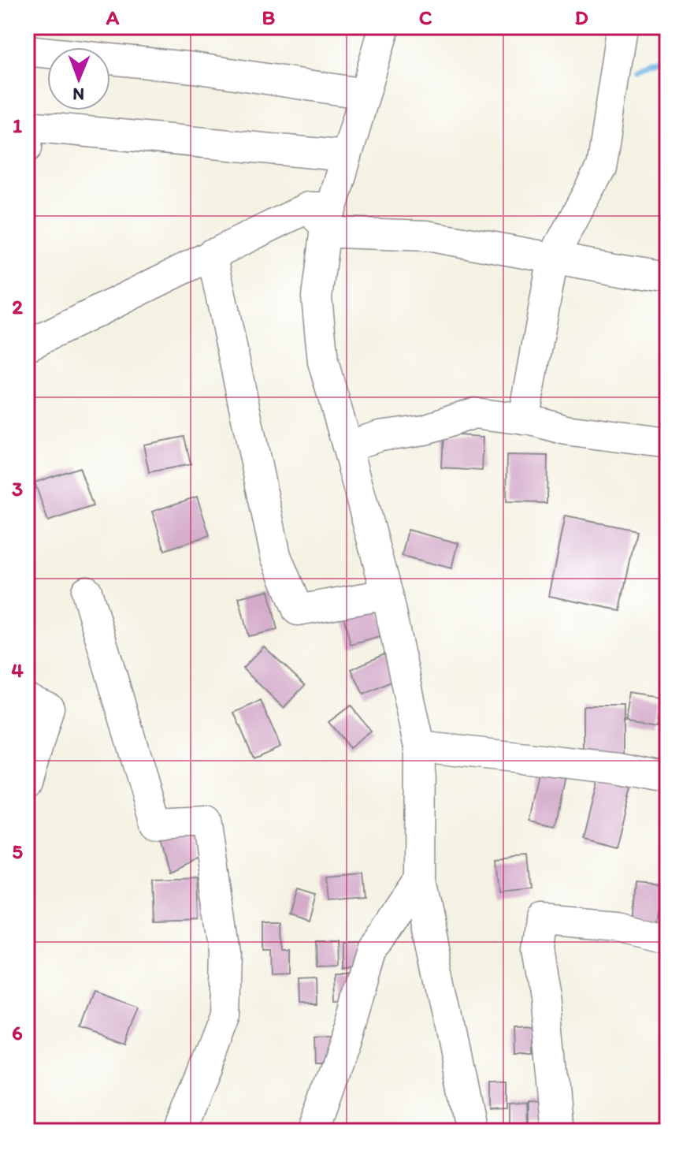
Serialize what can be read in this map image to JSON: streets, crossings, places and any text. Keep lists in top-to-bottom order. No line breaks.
{"north":"bottom","grid":{"columns":["A","B","C","D"],"rows":["1","2","3","4","5","6"]}}
